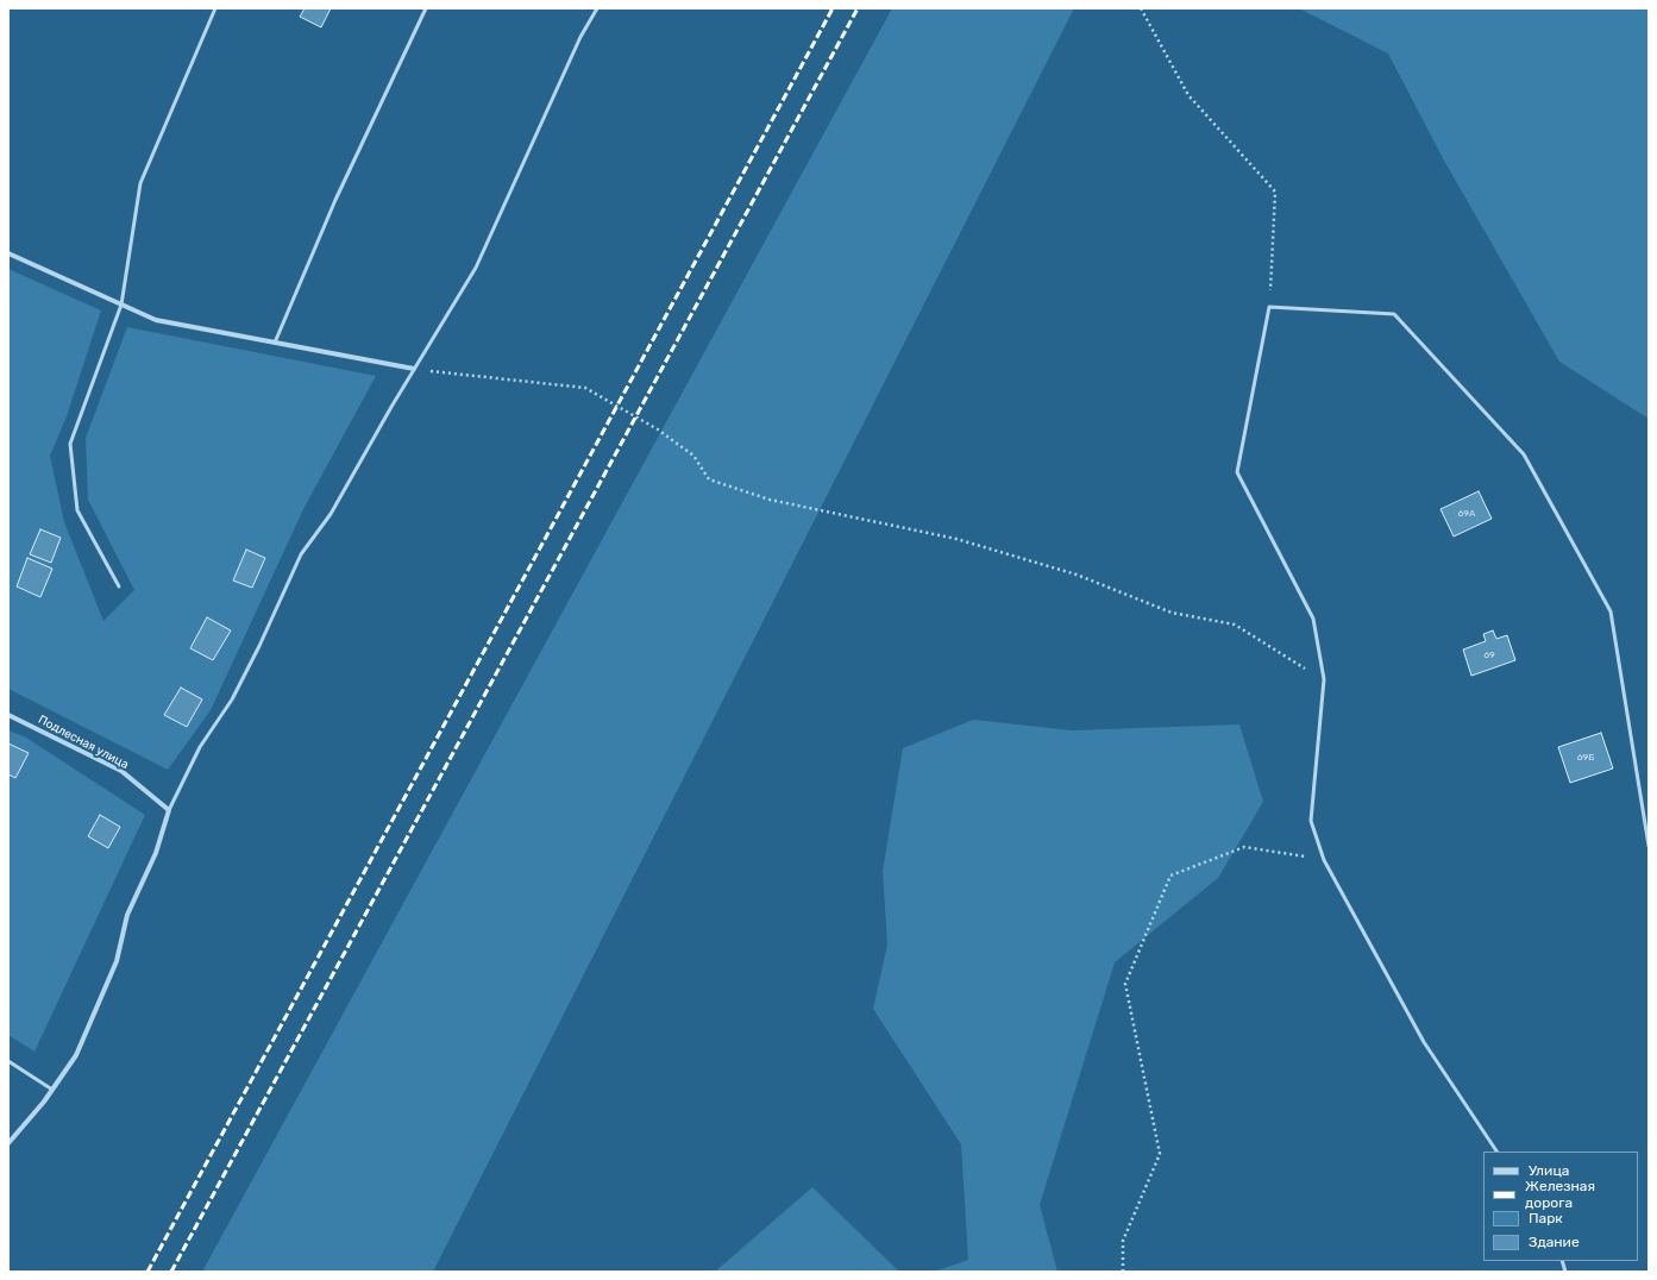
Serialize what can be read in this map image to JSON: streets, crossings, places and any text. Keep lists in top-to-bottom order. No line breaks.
{"streets":{"street":["Подлесная улица"]},"house_numbers":["69А","69","69Б"],"legend":["Улица","Железная дорога","Парк","Здание"]}
